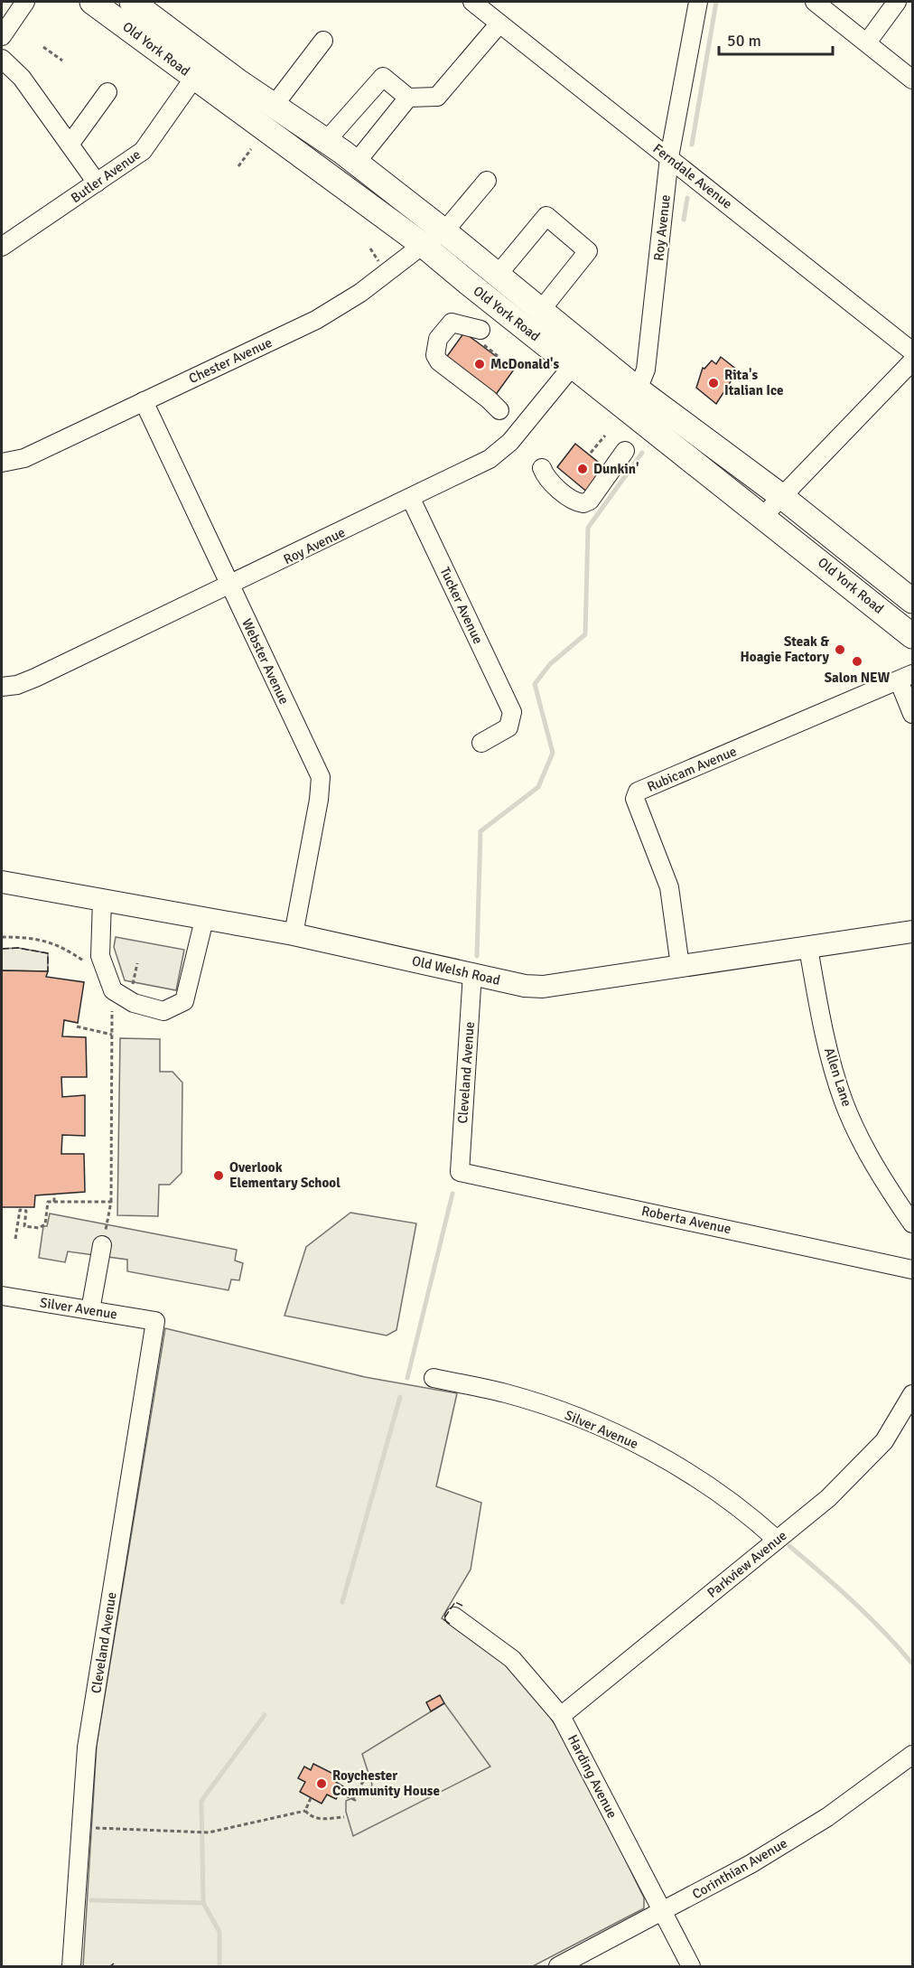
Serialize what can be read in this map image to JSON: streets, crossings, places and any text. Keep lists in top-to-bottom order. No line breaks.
{"streets":{"highway":["Old York Road"],"main road":["Old Welsh Road"],"street":["Butler Avenue","Ferndale Avenue","Roy Avenue","Chester Avenue","Tucker Avenue","Webster Avenue","Rubicam Avenue","Cleveland Avenue","Allen Lane","Roberta Avenue","Silver Avenue","Parkview Avenue","Harding Avenue","Corinthian Avenue"]},"crossings":[["Old York Road","Butler Avenue"],["Old York Road","Roy Avenue"],["Old York Road","Chester Avenue"],["Ferndale Avenue","Roy Avenue"],["Roy Avenue","Tucker Avenue"],["Roy Avenue","Webster Avenue"],["Chester Avenue","Webster Avenue"],["Webster Avenue","Old Welsh Road"],["Rubicam Avenue","Old Welsh Road"],["Old Welsh Road","Cleveland Avenue"],["Old Welsh Road","Allen Lane"],["Cleveland Avenue","Roberta Avenue"],["Cleveland Avenue","Silver Avenue"],["Silver Avenue","Parkview Avenue"],["Parkview Avenue","Harding Avenue"],["Harding Avenue","Corinthian Avenue"]],"places":["McDonald's","Rita's Italian Ice","Dunkin'","Steak & Hoagie Factory","Salon NEW","Overlook Elementary School","Roychester Community House"],"scale_bar":"50 m"}
